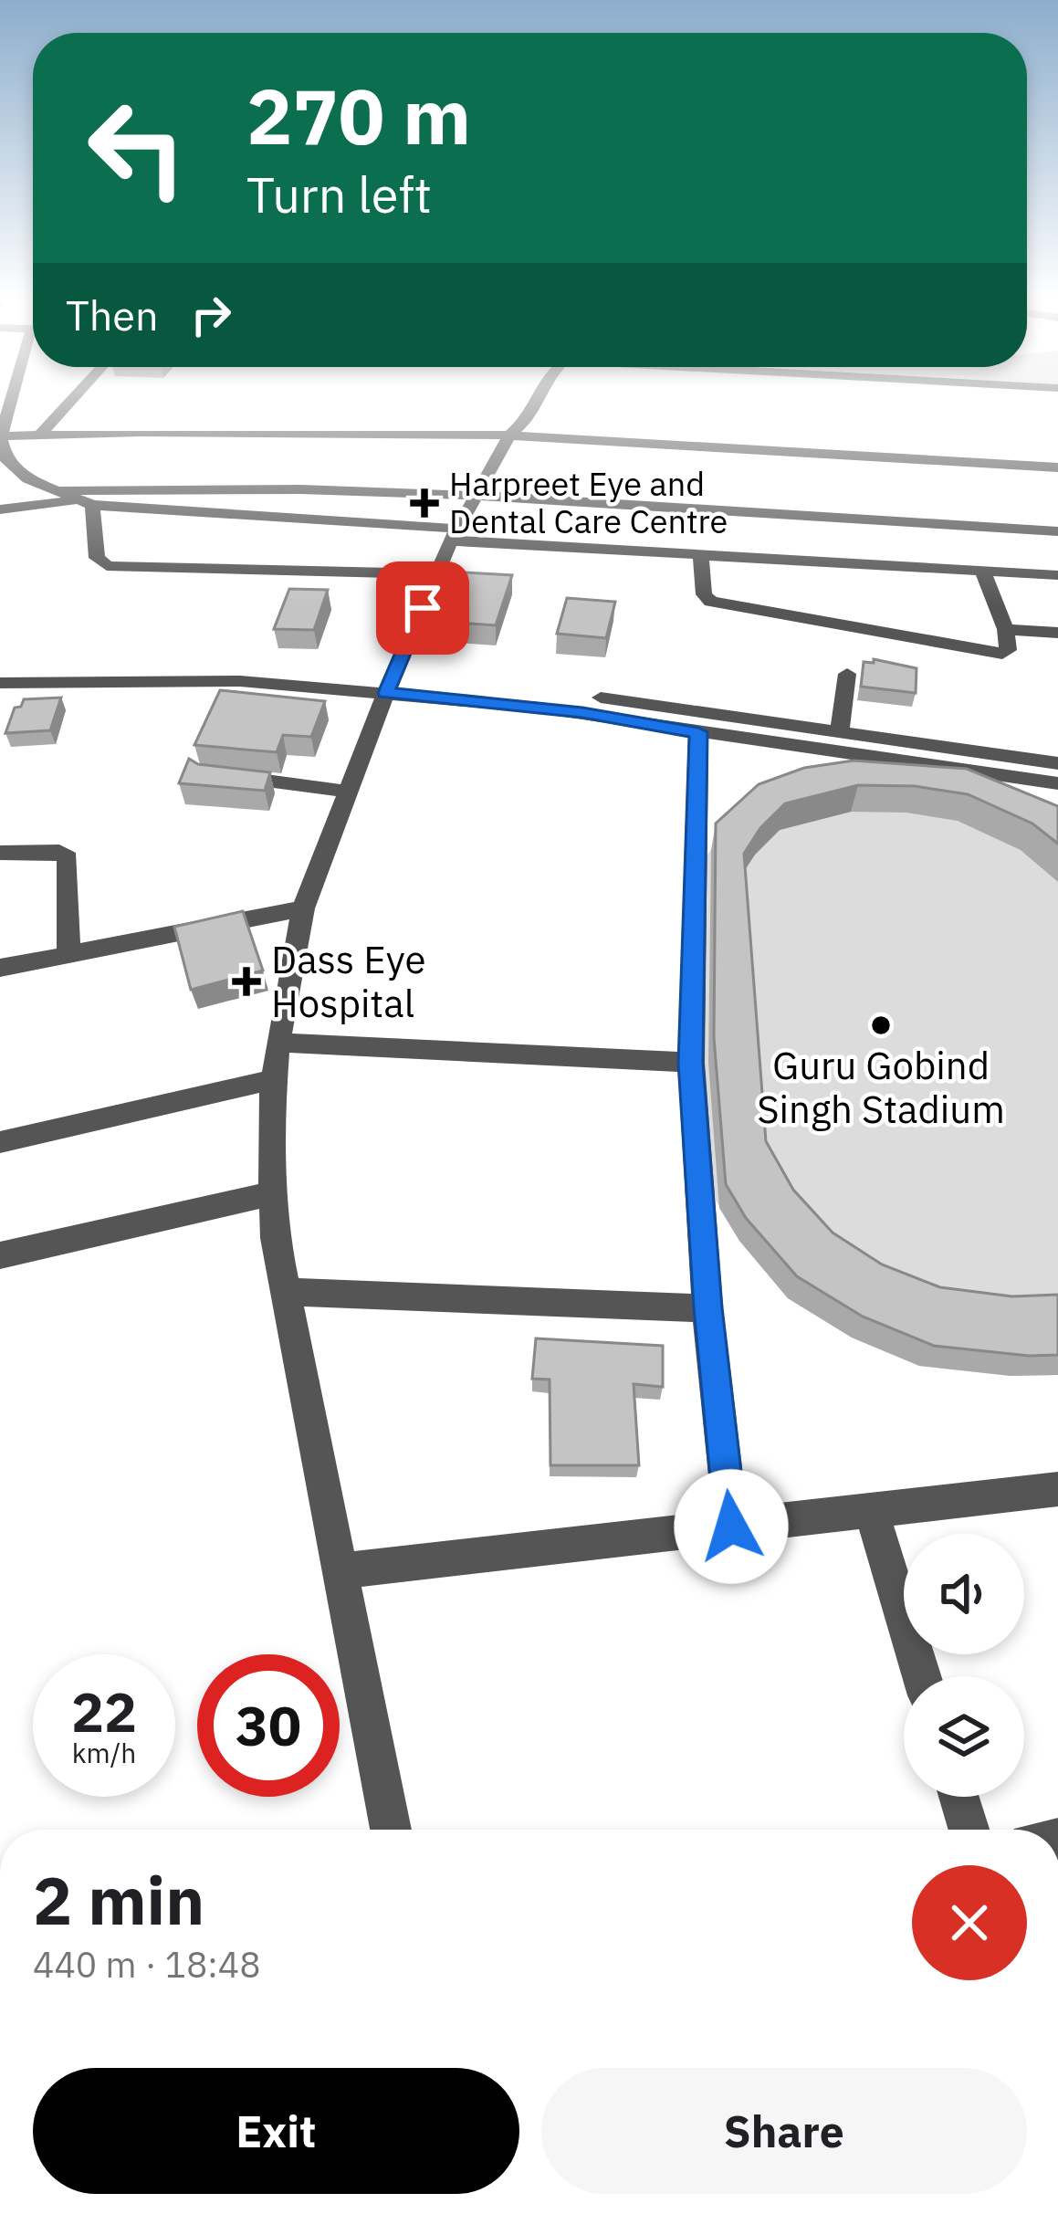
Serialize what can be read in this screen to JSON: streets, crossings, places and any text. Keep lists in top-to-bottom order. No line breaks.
{"places":{"health":["Harpreet Eye and Dental Care Centre","Dass Eye Hospital"],"other":["Guru Gobind Singh Stadium"]},"page":{"turn":["270 m","Turn left"],"then":"Then","speed":"22 km/h","limit":"30","heading":["2 min","440 m · 18:48"],"buttons":["Exit","Share"]}}
